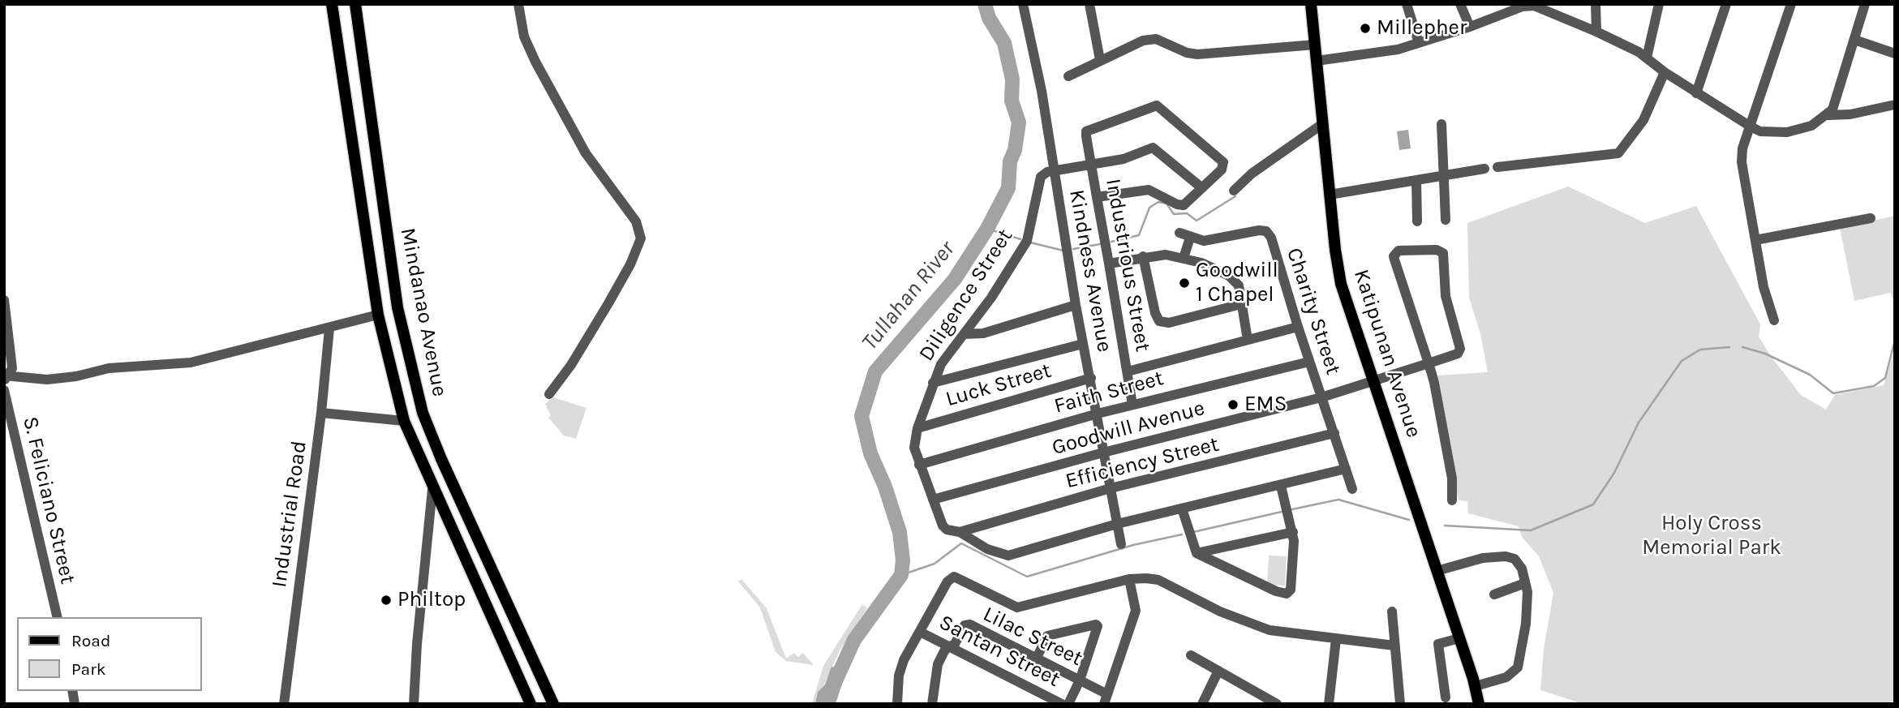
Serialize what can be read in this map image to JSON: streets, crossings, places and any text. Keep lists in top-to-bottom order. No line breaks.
{"streets":{"main road":["Mindanao Avenue","Katipunan Avenue"],"street":["Industrious Street","Kindness Avenue","Diligence Street","Charity Street","Luck Street","Faith Street","Goodwill Avenue","Efficiency Street","S. Feliciano Street","Industrial Road","Lilac Street","Santan Street"]},"crossings":[["Industrious Street","Faith Street"],["Kindness Avenue","Diligence Street"],["Kindness Avenue","Luck Street"],["Kindness Avenue","Faith Street"],["Kindness Avenue","Goodwill Avenue"],["Kindness Avenue","Efficiency Street"],["Diligence Street","Charity Street"],["Diligence Street","Luck Street"],["Diligence Street","Faith Street"],["Diligence Street","Goodwill Avenue"],["Diligence Street","Efficiency Street"],["Charity Street","Faith Street"],["Charity Street","Goodwill Avenue"],["Charity Street","Efficiency Street"],["Katipunan Avenue","Goodwill Avenue"],["Lilac Street","Santan Street"]],"water":["Tullahan River"],"parks":["Holy Cross Memorial Park"],"places":["Millepher","Goodwill 1 Chapel","EMS","Philtop"],"legend":["Road","Park"]}
